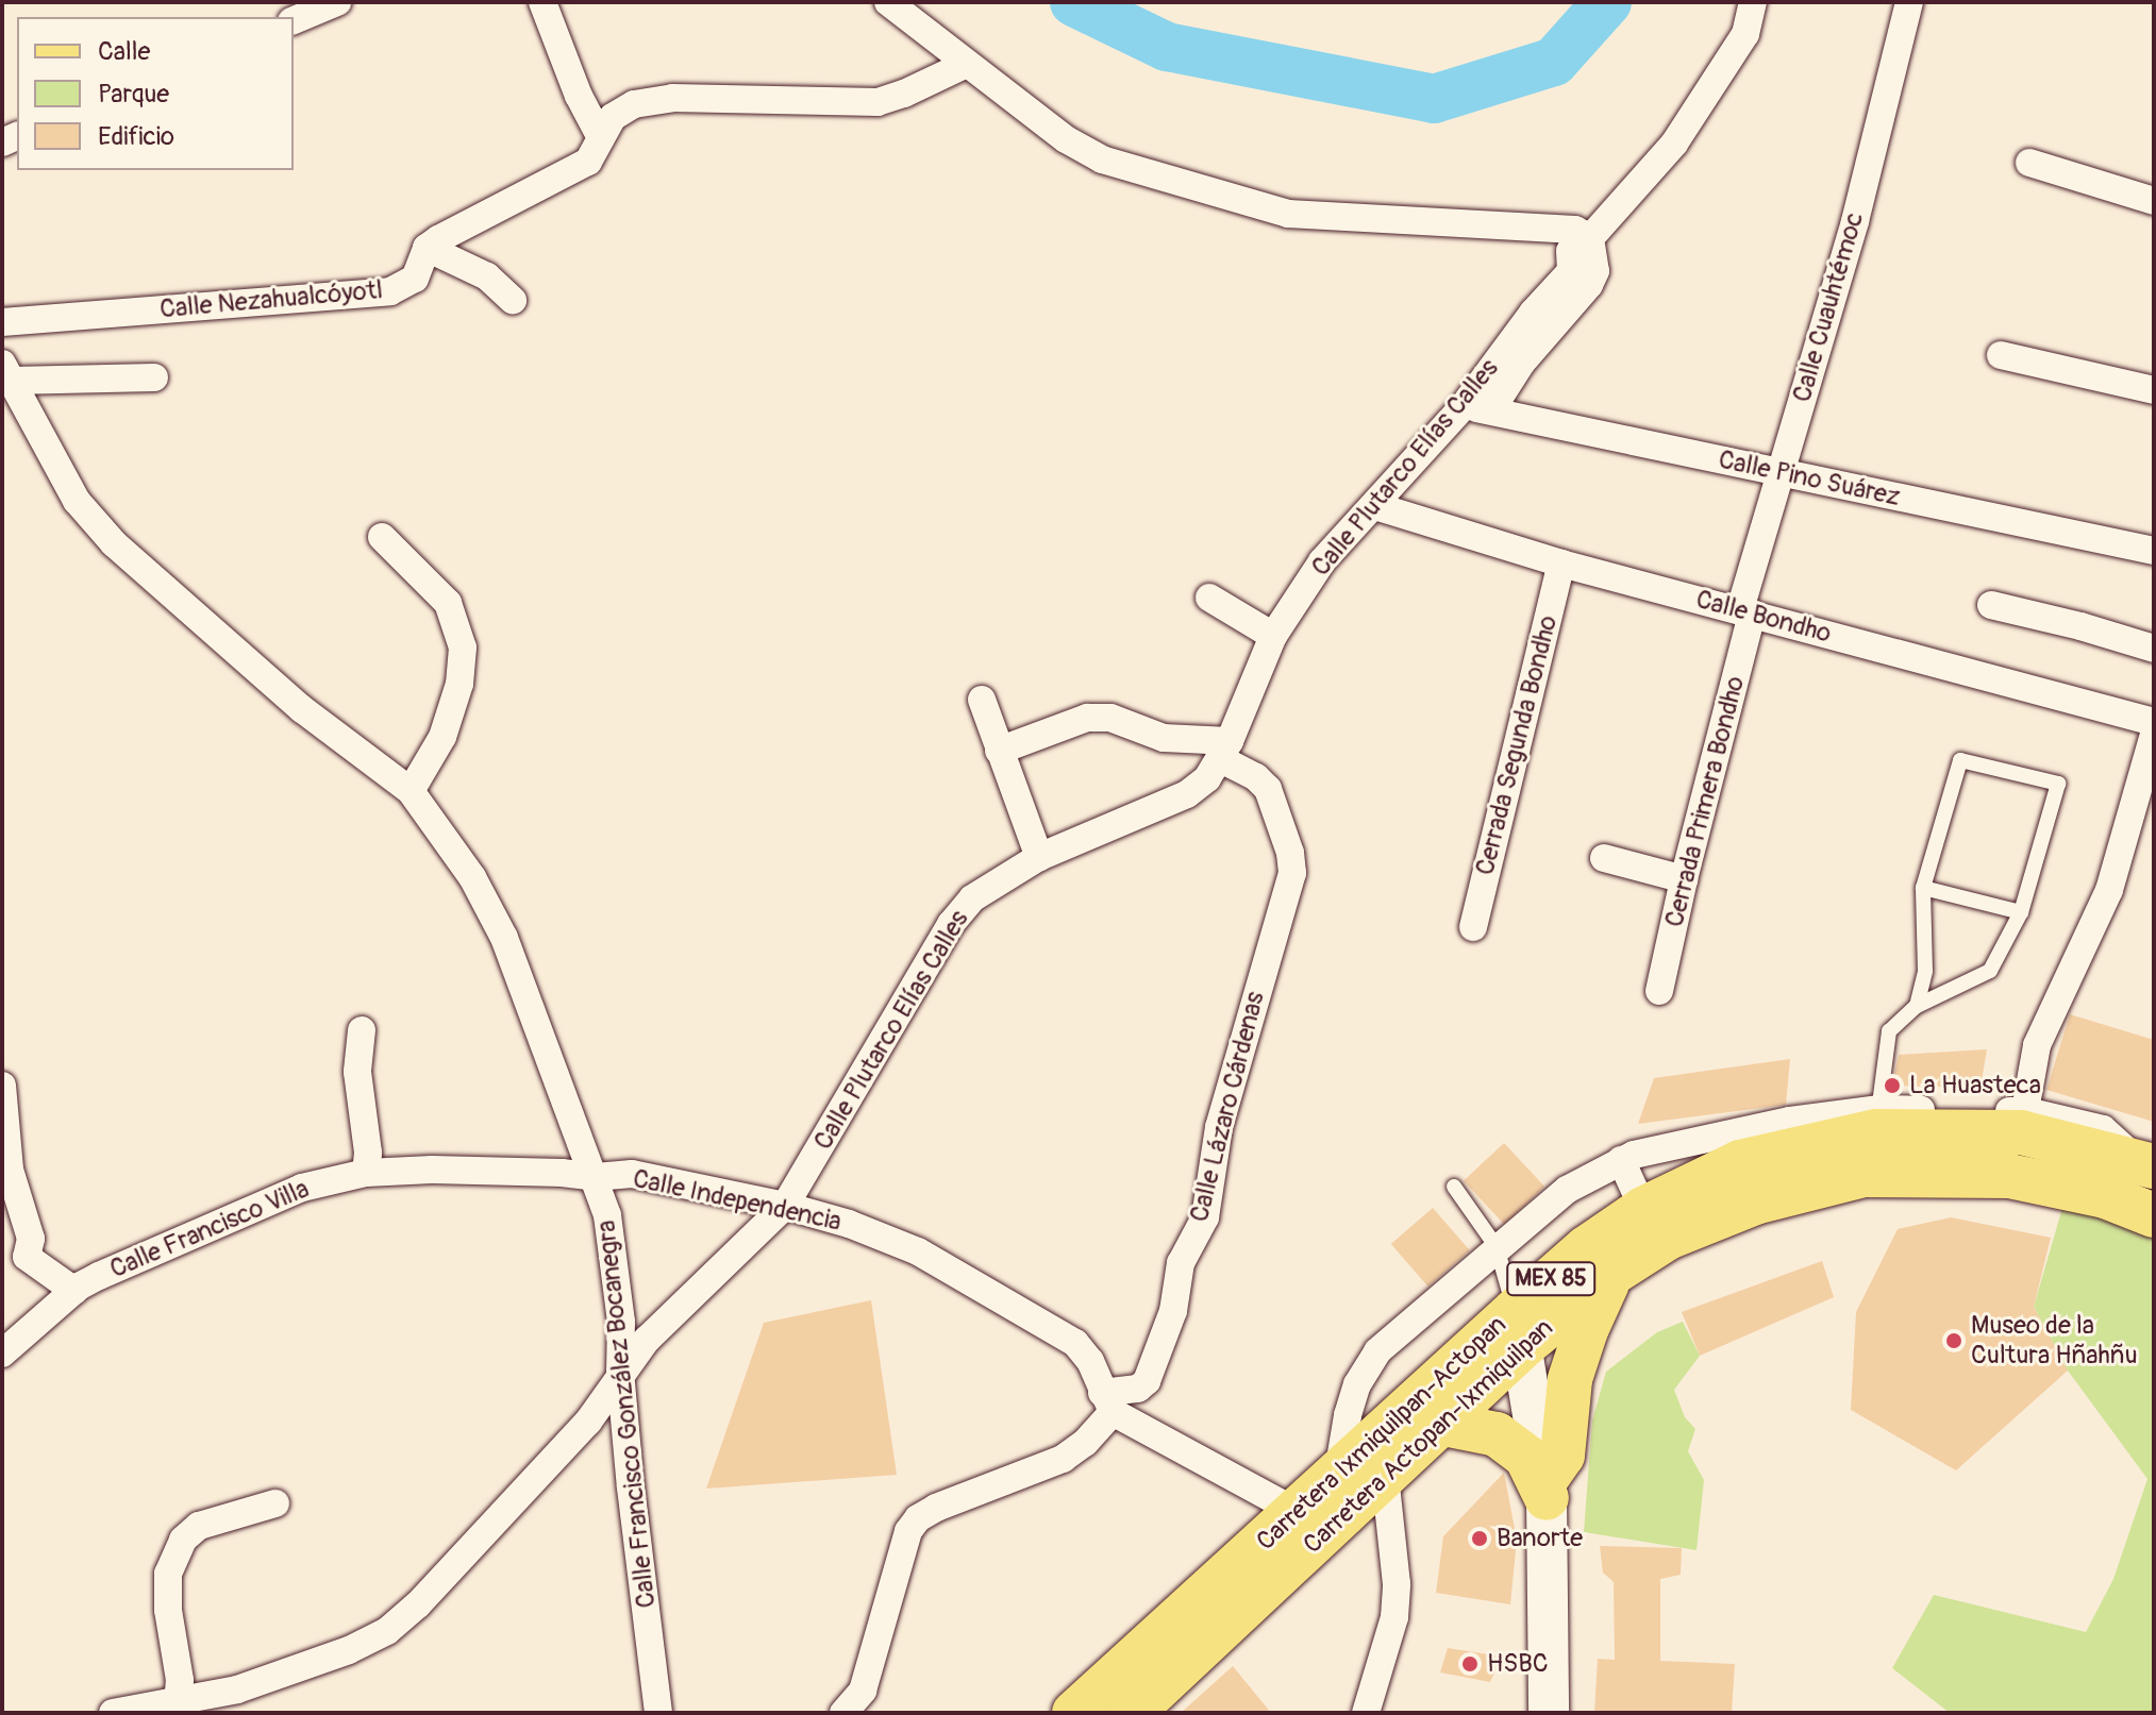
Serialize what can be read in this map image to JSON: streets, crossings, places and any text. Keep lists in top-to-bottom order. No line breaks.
{"streets":{"main road":["MEX 85","Carretera Ixmiquilpan-Actopan","Carretera Actopan-Ixmiquilpan"],"street":["Calle Nezahualcóyotl","Calle Cuauhtémoc","Calle Plutarco Elías Calles","Calle Pino Suárez","Calle Bondho","Cerrada Segunda Bondho","Cerrada Primera Bondho","Calle Lázaro Cárdenas","Calle Independencia","Calle Francisco Villa","Calle Francisco González Bocanegra"]},"crossings":[["Calle Cuauhtémoc","Calle Pino Suárez"],["Calle Cuauhtémoc","Calle Bondho"],["Calle Cuauhtémoc","Cerrada Primera Bondho"],["Calle Plutarco Elías Calles","Calle Pino Suárez"],["Calle Plutarco Elías Calles","Calle Bondho"],["Calle Plutarco Elías Calles","Calle Lázaro Cárdenas"],["Calle Plutarco Elías Calles","Calle Independencia"],["Calle Plutarco Elías Calles","Calle Francisco González Bocanegra"],["Calle Bondho","Cerrada Segunda Bondho"],["Calle Bondho","Cerrada Primera Bondho"],["Calle Lázaro Cárdenas","Calle Independencia"],["Calle Independencia","Calle Francisco Villa"],["Calle Independencia","Calle Francisco González Bocanegra"],["Calle Francisco Villa","Calle Francisco González Bocanegra"],["Carretera Ixmiquilpan-Actopan","Carretera Actopan-Ixmiquilpan"]],"places":["La Huasteca","Museo de la Cultura Hñahñu","Banorte","HSBC"],"legend":["Calle","Parque","Edificio"]}
